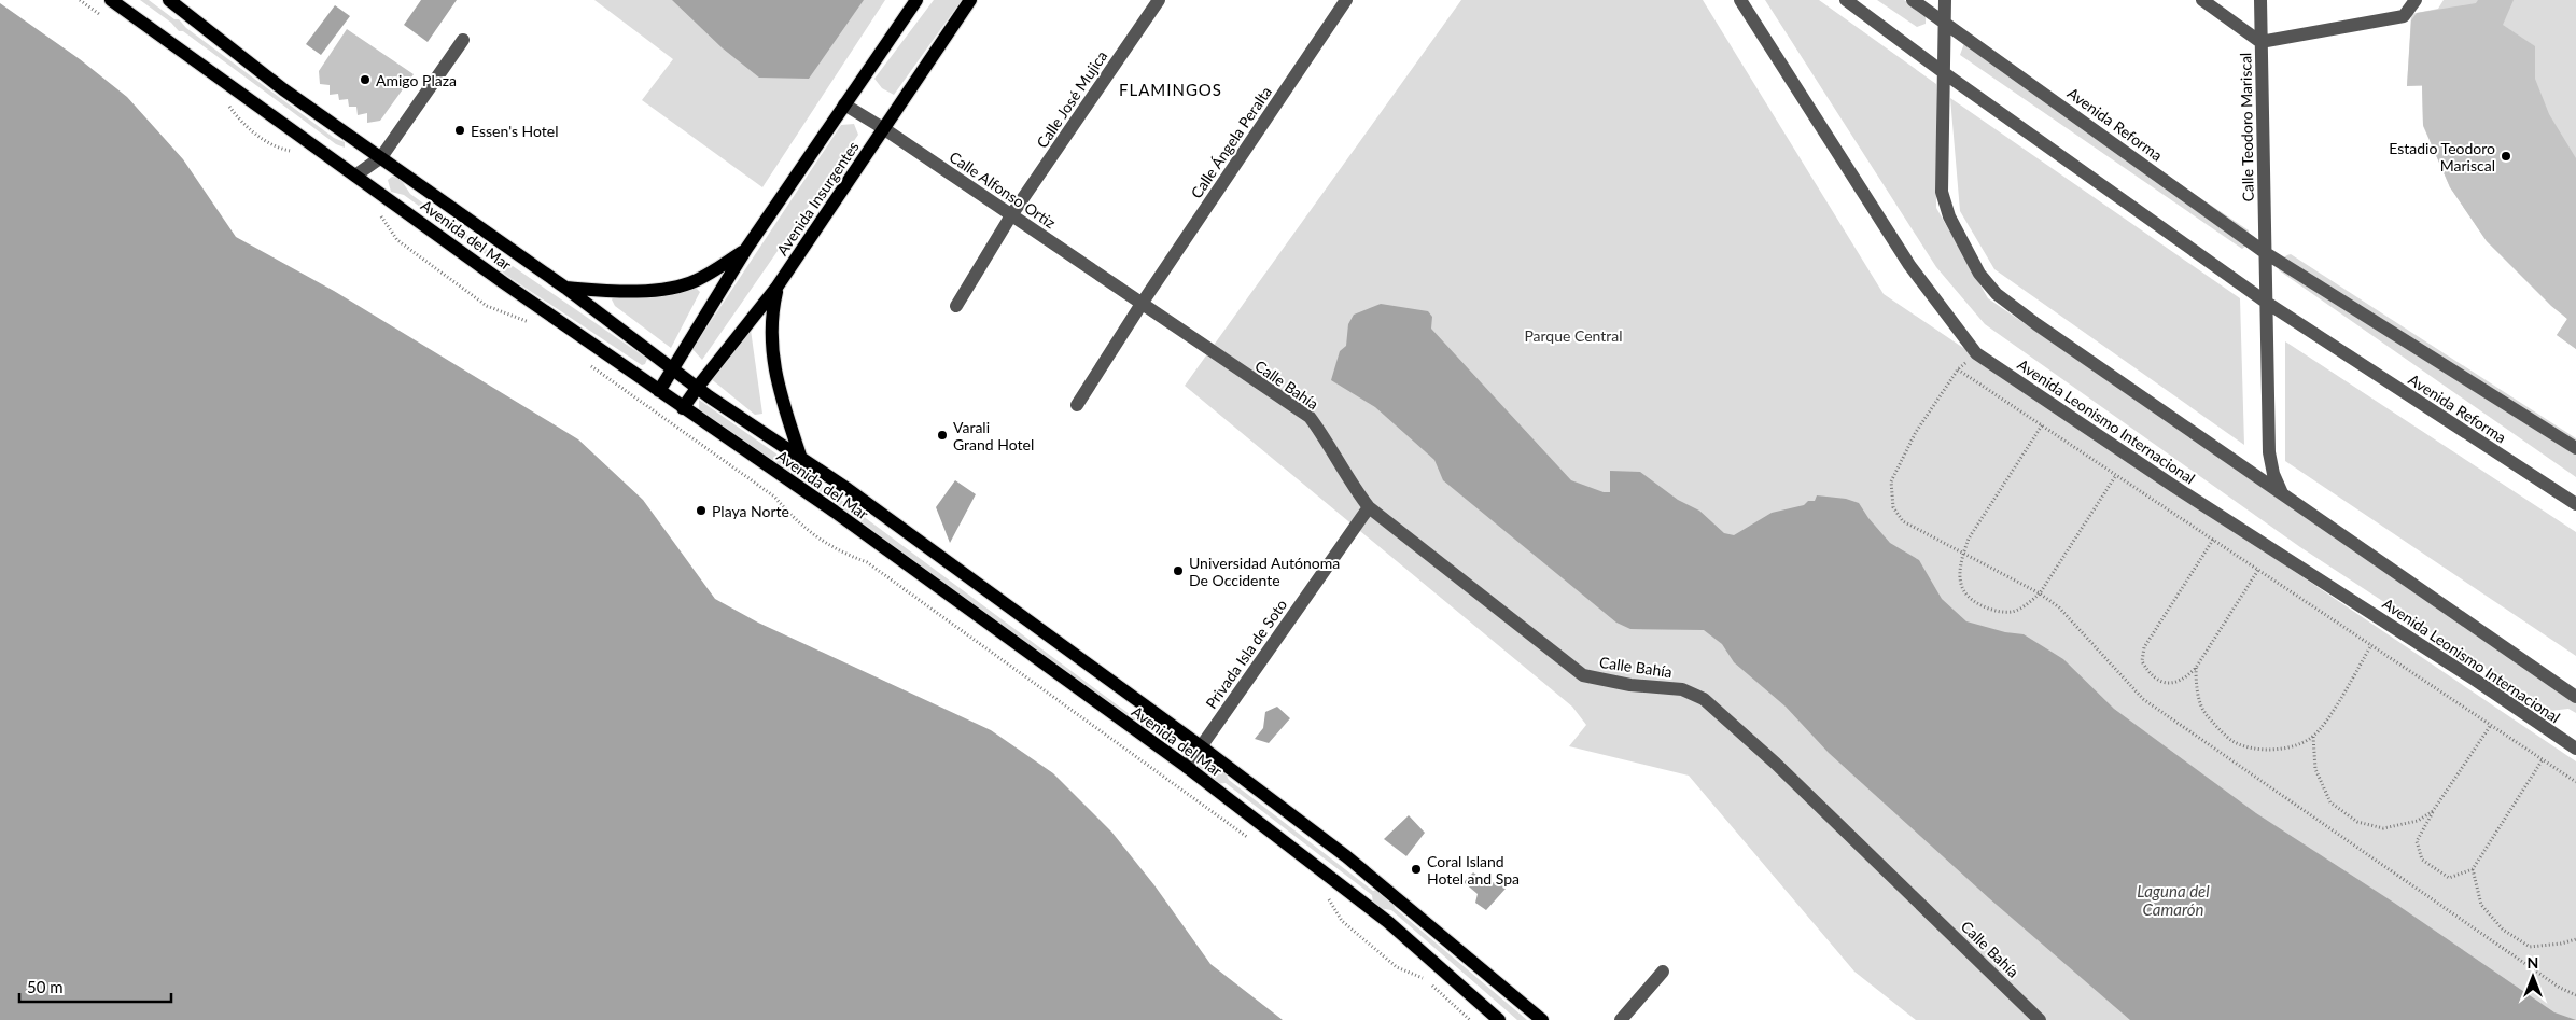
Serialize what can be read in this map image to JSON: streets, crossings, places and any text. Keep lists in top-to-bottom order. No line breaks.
{"streets":{"main road":["Avenida Insurgentes","Avenida del Mar"],"street":["Calle José Mujica","Avenida Reforma","Calle Teodoro Mariscal","Calle Ángela Peralta","Calle Alfonso Ortiz","Calle Bahía","Avenida Leonismo Internacional","Privada Isla de Soto"]},"crossings":[["Calle José Mujica","Calle Alfonso Ortiz"],["Avenida Reforma","Calle Teodoro Mariscal"],["Avenida Reforma","Avenida Leonismo Internacional"],["Calle Ángela Peralta","Calle Alfonso Ortiz"],["Calle Ángela Peralta","Calle Bahía"],["Calle Alfonso Ortiz","Avenida Insurgentes"],["Calle Alfonso Ortiz","Calle Bahía"],["Avenida Insurgentes","Avenida del Mar"],["Avenida del Mar","Privada Isla de Soto"],["Calle Bahía","Privada Isla de Soto"]],"districts":["FLAMINGOS"],"water":["Laguna del Camarón"],"parks":["Parque Central"],"places":["Amigo Plaza","Essen's Hotel","Estadio Teodoro Mariscal","Varali Grand Hotel","Playa Norte","Universidad Autónoma De Occidente","Coral Island Hotel and Spa"],"scale_bar":"50 m","north":"top"}
